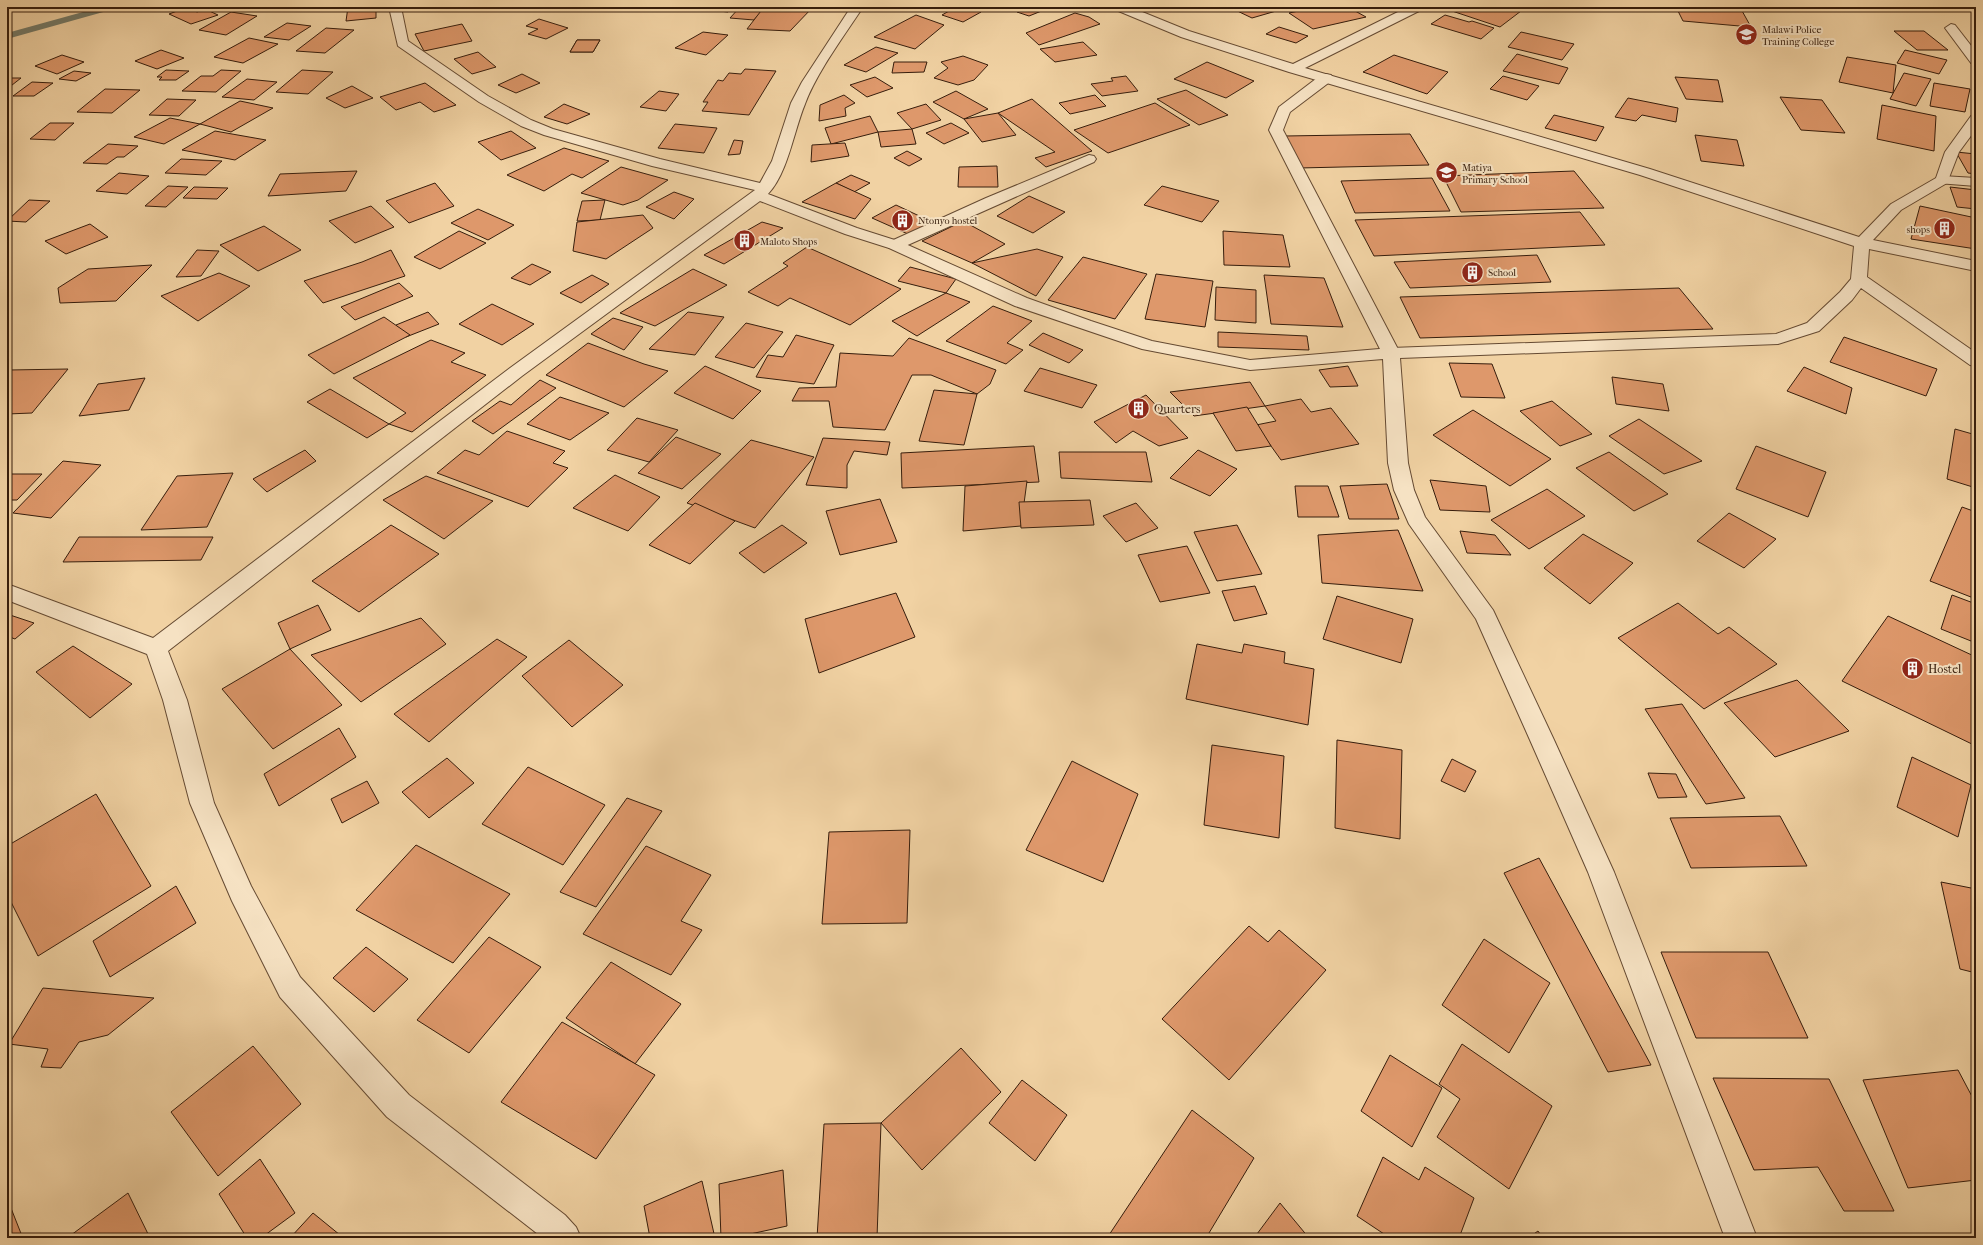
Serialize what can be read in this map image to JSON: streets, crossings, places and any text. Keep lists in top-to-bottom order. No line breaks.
{"places":{"school or university":["Malawi Police Training College","Matiya Primary School"],"building":["Ntonyo hostel","shops","Maloto Shops","School","Quarters","Hostel"]}}
